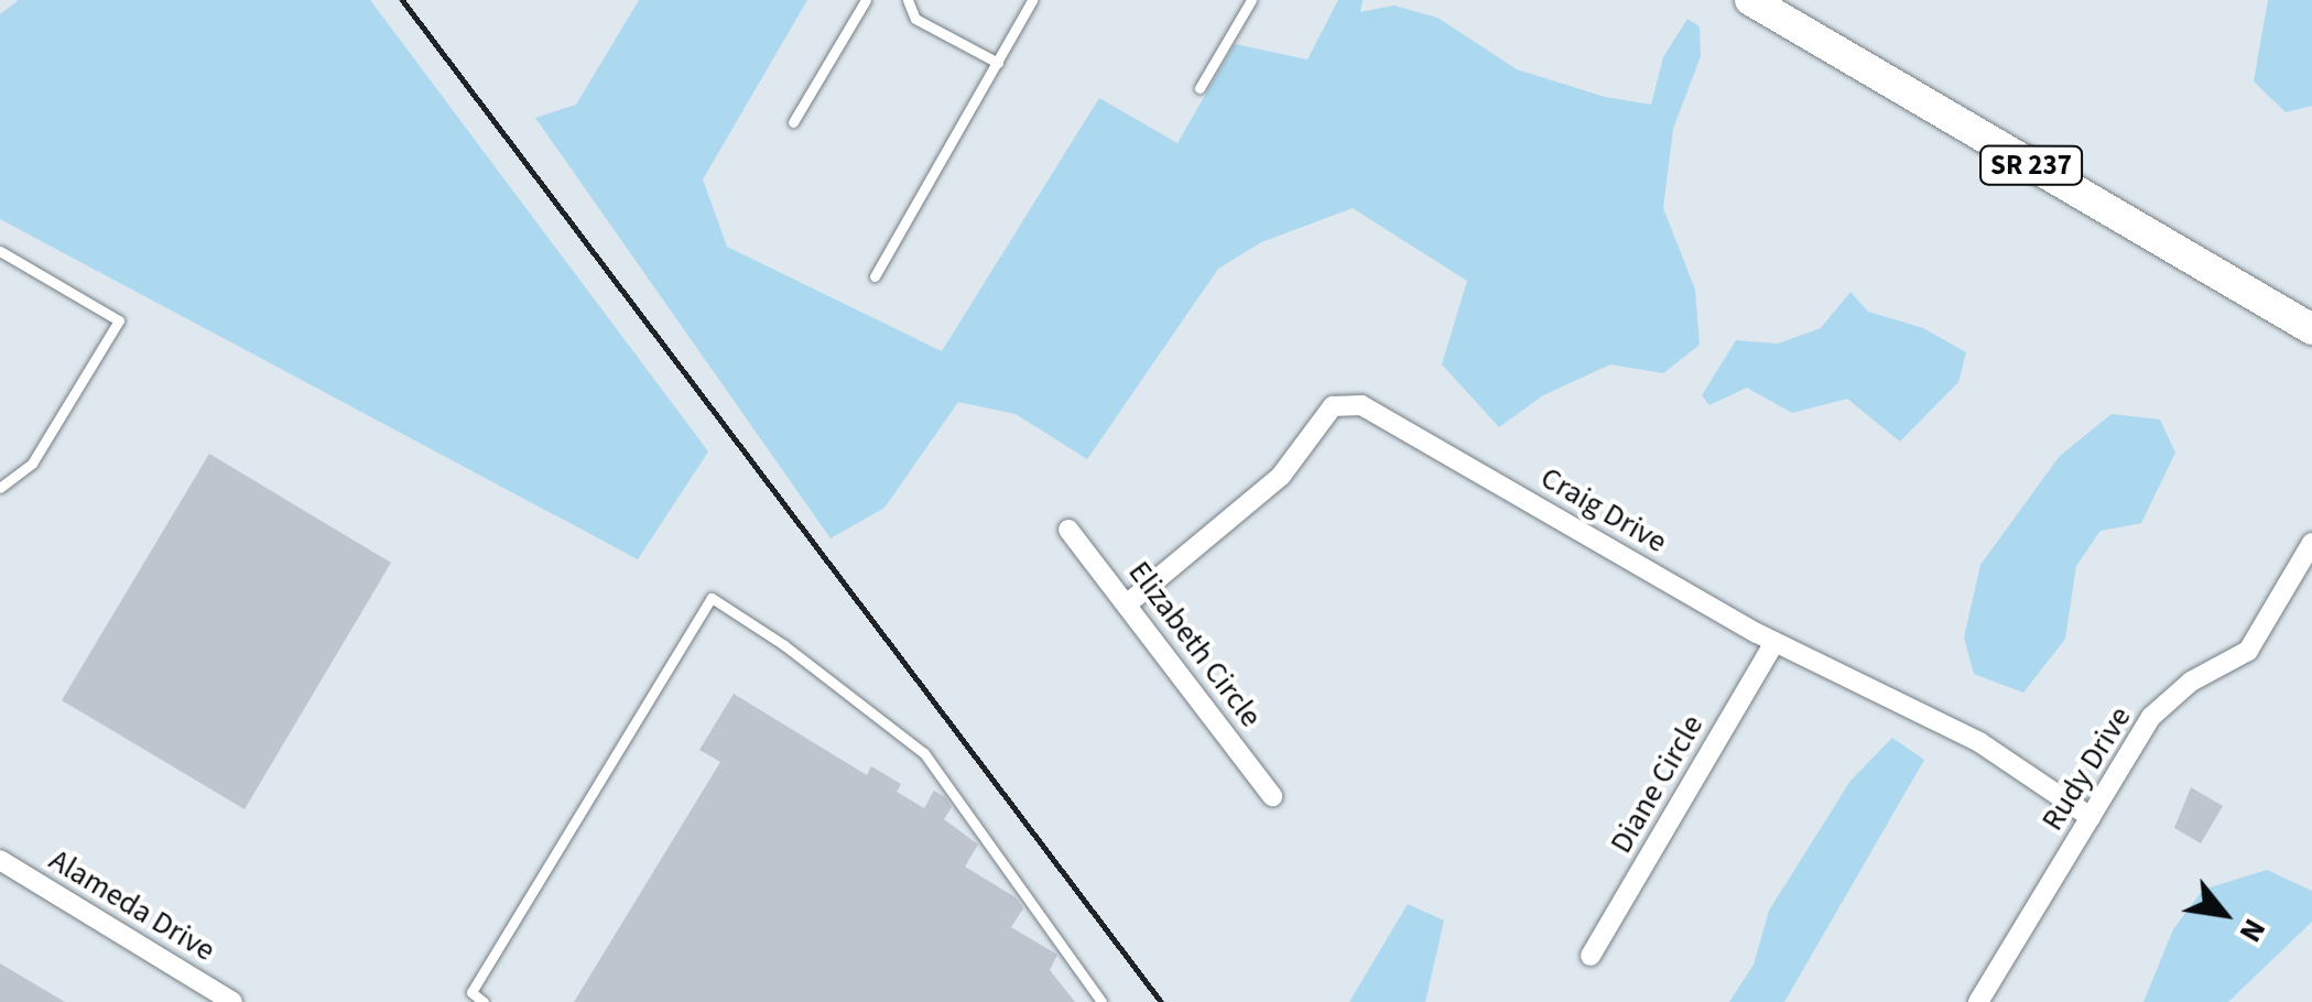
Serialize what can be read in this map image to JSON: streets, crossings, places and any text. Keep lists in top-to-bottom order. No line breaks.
{"streets":{"main road":["SR 237"],"street":["Craig Drive","Elizabeth Circle","Rudy Drive","Diane Circle","Alameda Drive"]},"crossings":[["Craig Drive","Elizabeth Circle"],["Craig Drive","Rudy Drive"],["Craig Drive","Diane Circle"]],"north":"bottom right"}
